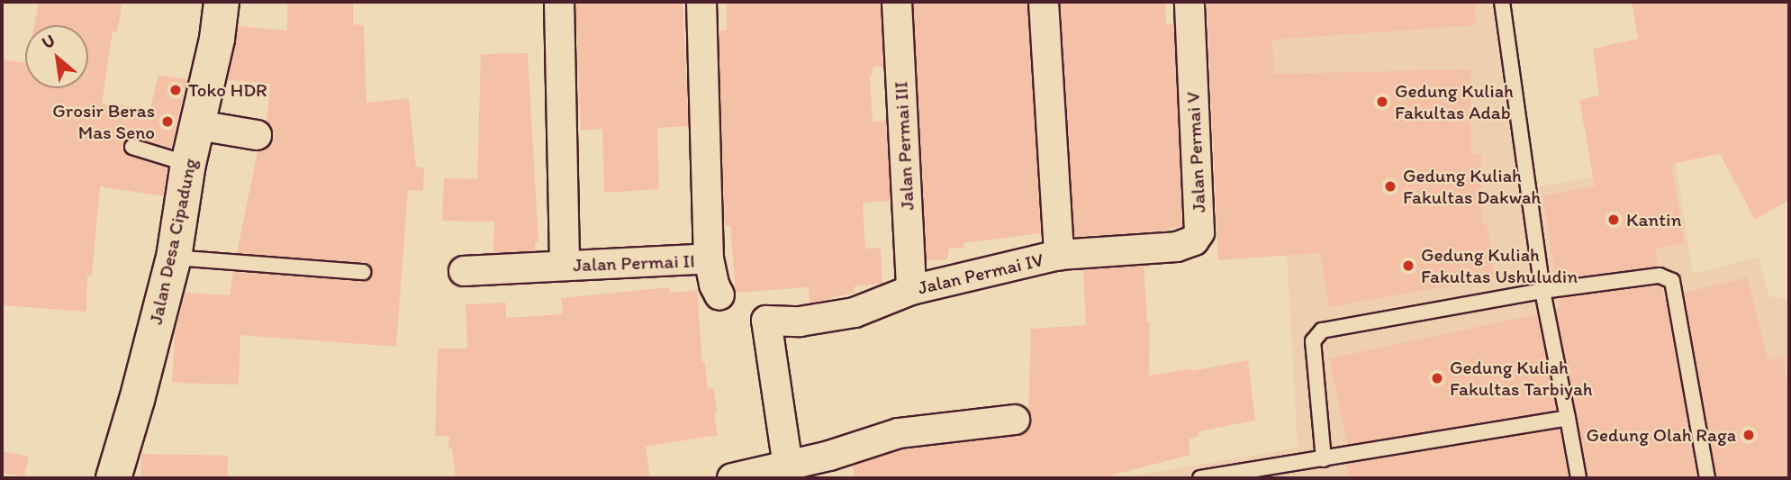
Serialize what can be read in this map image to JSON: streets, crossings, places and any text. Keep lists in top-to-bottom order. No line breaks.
{"streets":{"street":["Jalan Permai III","Jalan Permai V","Jalan Desa Cipadung","Jalan Permai II","Jalan Permai IV"]},"crossings":[["Jalan Permai III","Jalan Permai IV"],["Jalan Permai V","Jalan Permai IV"]],"places":["Toko HDR","Gedung Kuliah Fakultas Adab","Grosir Beras Mas Seno","Gedung Kuliah Fakultas Dakwah","Kantin","Gedung Kuliah Fakultas Ushuludin","Gedung Kuliah Fakultas Tarbiyah","Gedung Olah Raga"],"north":"top left"}
